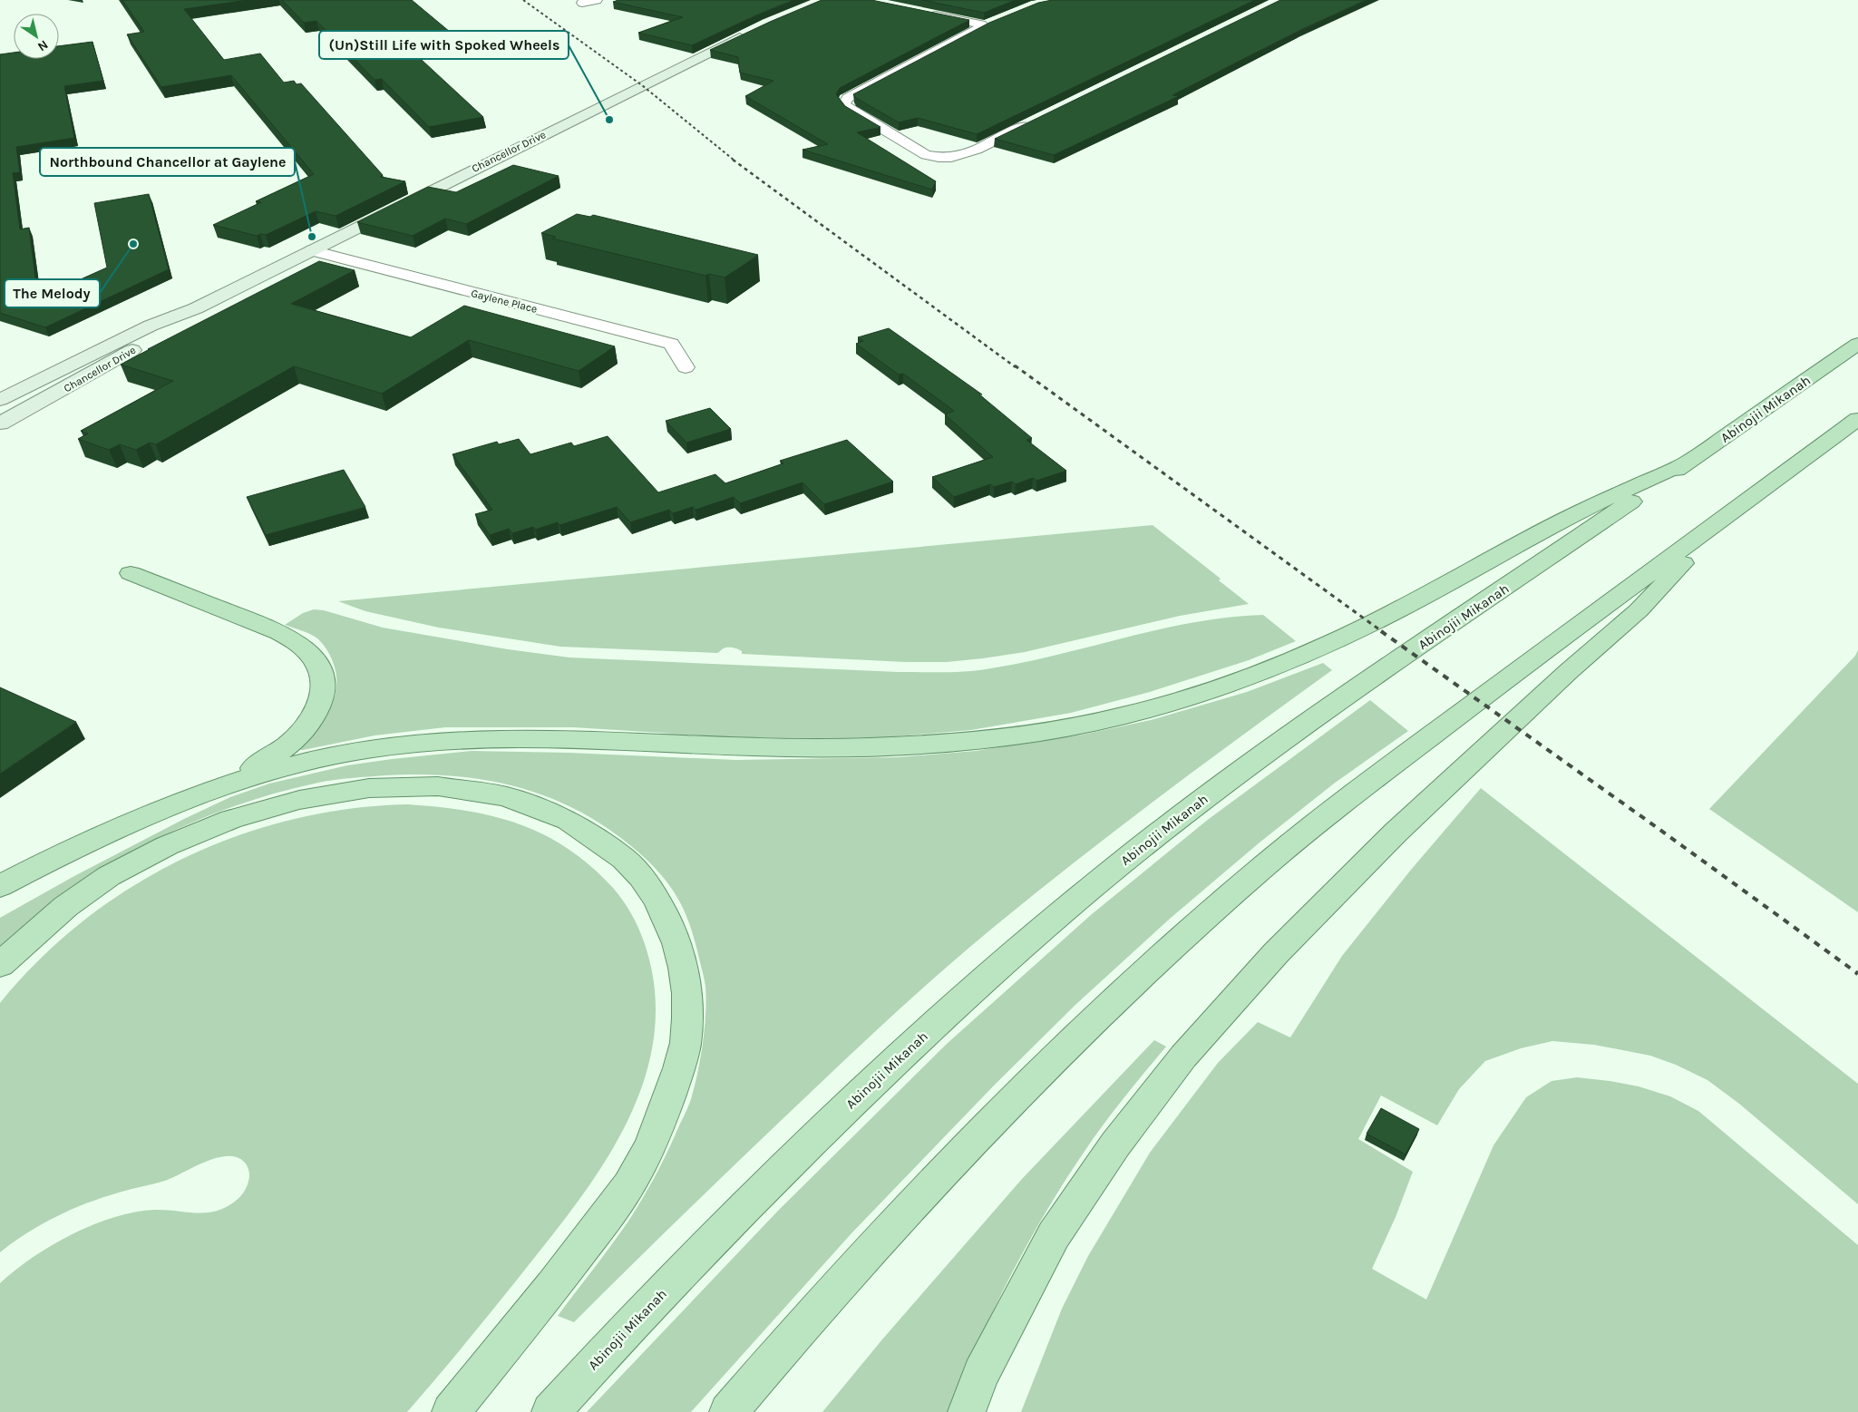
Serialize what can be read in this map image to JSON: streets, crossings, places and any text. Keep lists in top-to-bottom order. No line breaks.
{"streets":{"main road":["Abinojii Mikanah"],"street":["Chancellor Drive","Gaylene Place"]},"crossings":[["Chancellor Drive","Gaylene Place"]],"places":["(Un)Still Life with Spoked Wheels","Northbound Chancellor at Gaylene","The Melody"],"north":"bottom right"}
